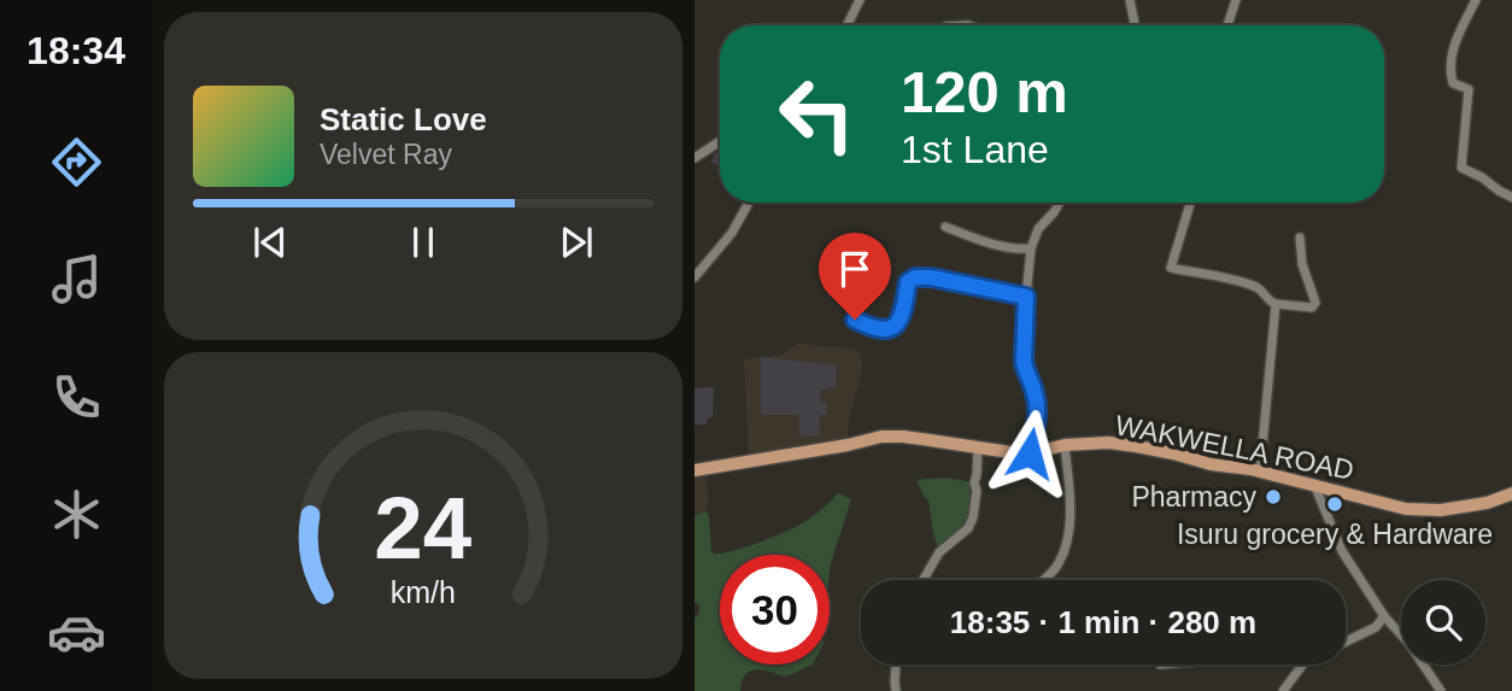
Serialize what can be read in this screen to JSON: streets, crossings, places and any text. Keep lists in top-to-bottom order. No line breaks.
{"streets":{"main road":["WAKWELLA ROAD"]},"places":["Pharmacy","Isuru grocery & Hardware"],"page":{"tabs":"18:34","turn":["120 m","1st Lane"],"song":["Static Love","Velvet Ray"],"limit":"30","trip":"18:35 · 1 min · 280 m","gauge":["24","km/h"]}}
